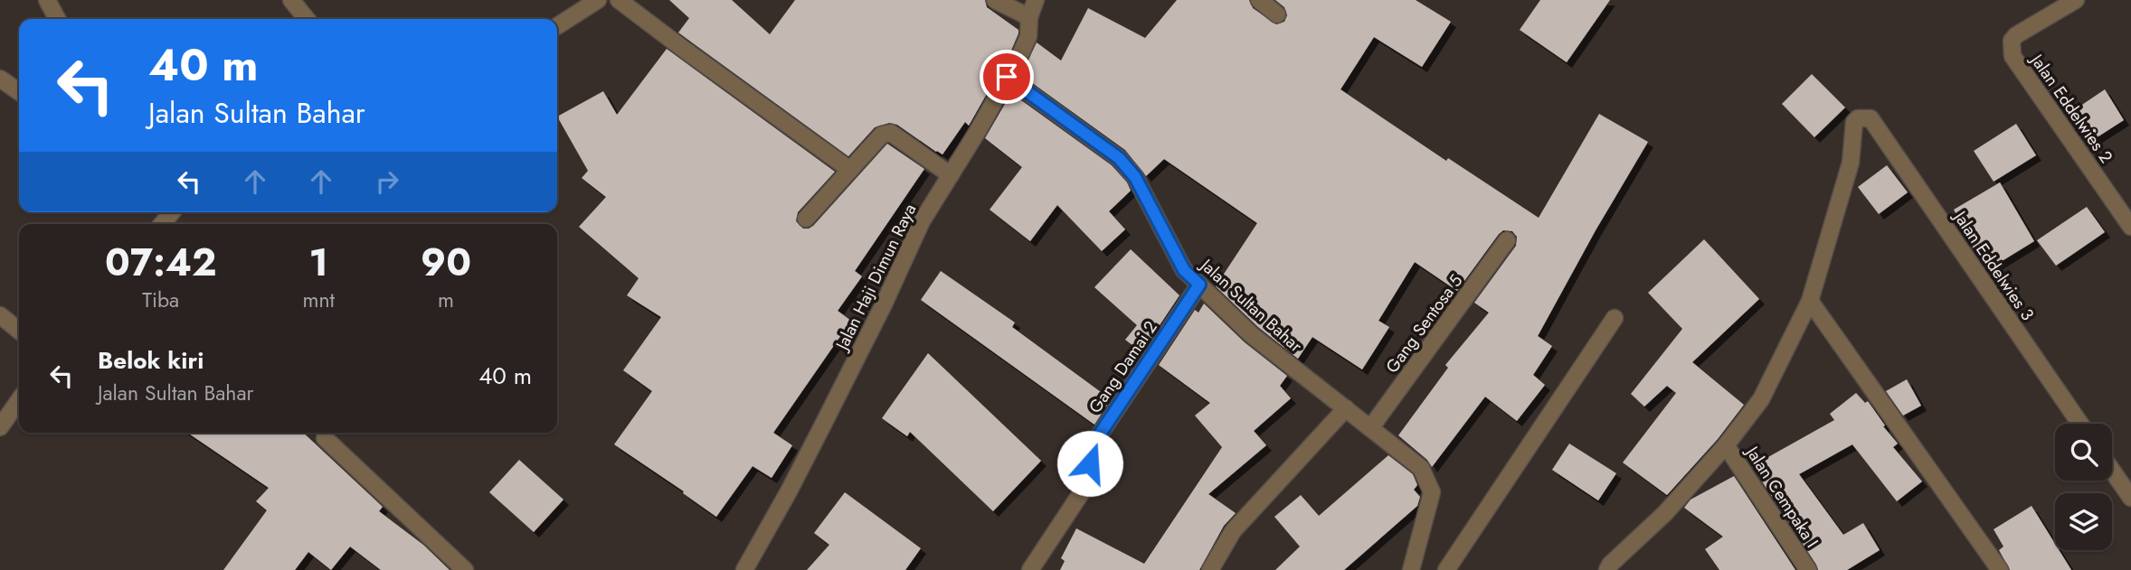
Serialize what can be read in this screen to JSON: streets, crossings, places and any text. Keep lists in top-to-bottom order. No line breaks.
{"streets":{"street":["Jalan Eddelwies 2","Jalan Eddelwies 3","Jalan Haji Dimun Raya","Jalan Sultan Bahar","Gang Sentosa 5","Gang Damai 2","Jalan Cempaka I"]},"crossings":[["Jalan Haji Dimun Raya","Jalan Sultan Bahar"],["Jalan Sultan Bahar","Gang Sentosa 5"],["Jalan Sultan Bahar","Gang Damai 2"]],"page":{"turn":["40 m","Jalan Sultan Bahar"],"eta":["07:42","Tiba","1","mnt","90","m"],"list":[{"name":"Belok kiri","note":"Jalan Sultan Bahar","value":"40 m"}]}}
